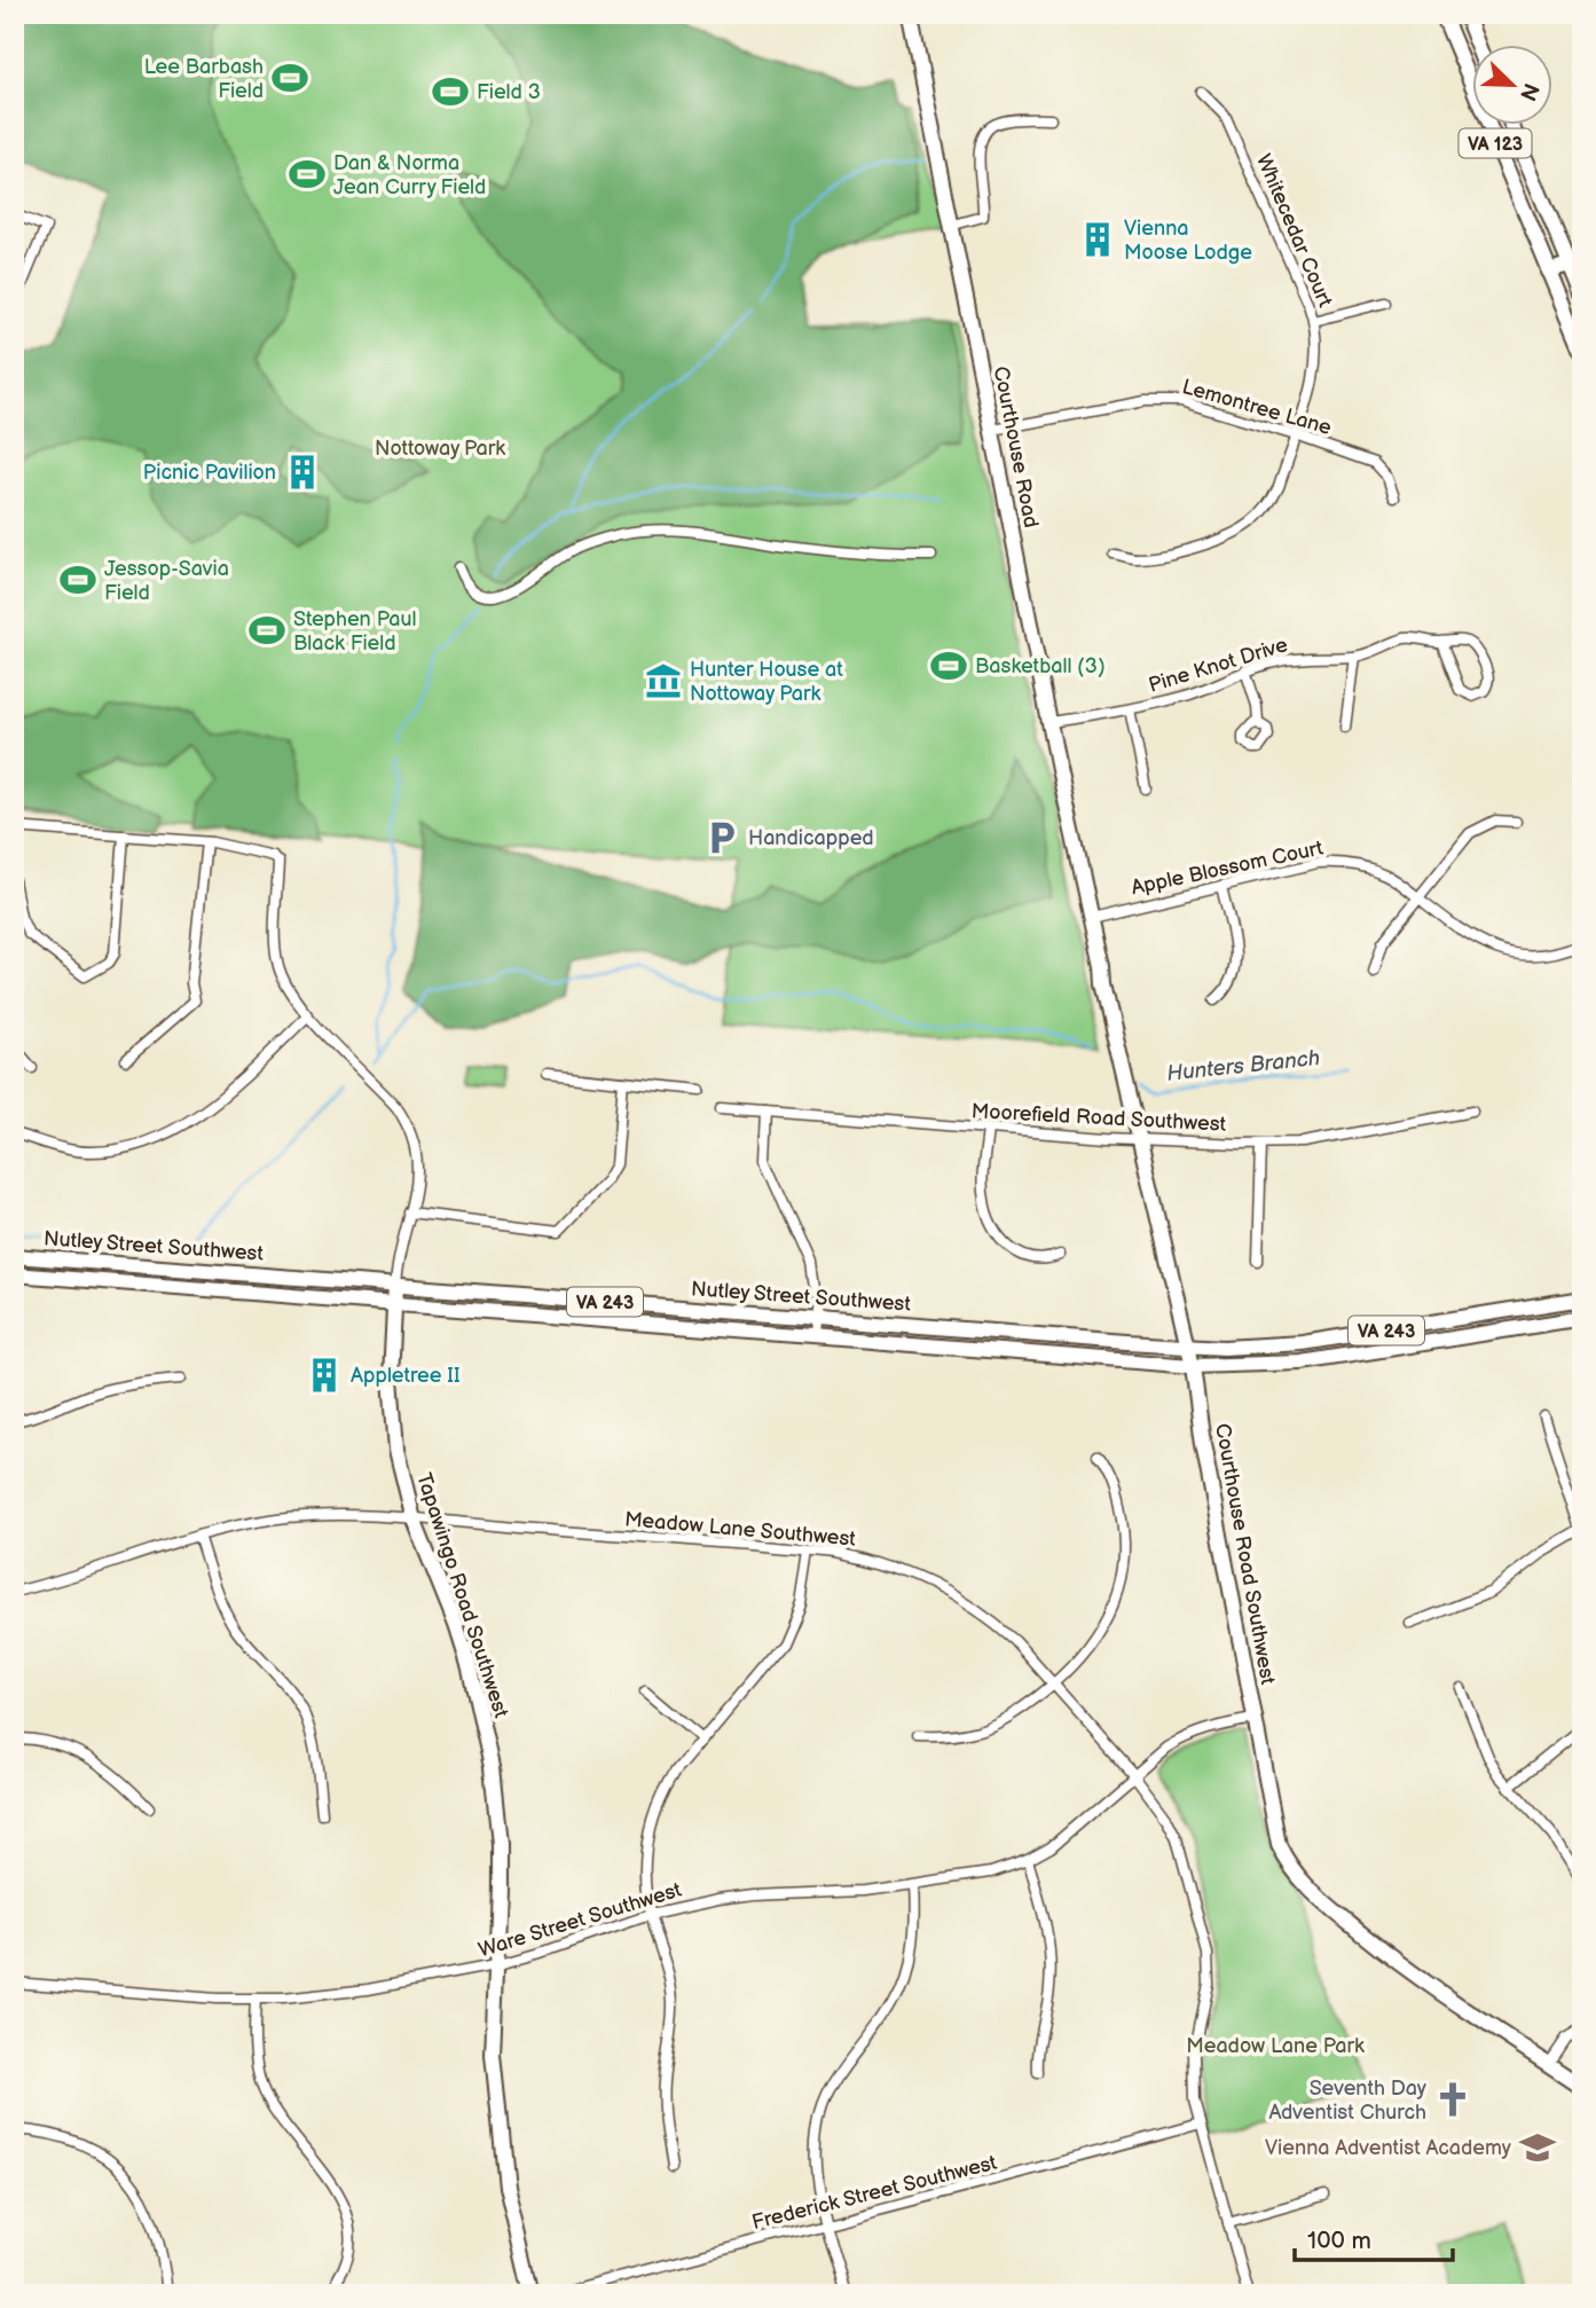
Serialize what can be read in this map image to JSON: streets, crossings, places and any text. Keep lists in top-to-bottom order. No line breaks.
{"streets":{"main road":["VA 123","Courthouse Road","Nutley Street Southwest","VA 243","Courthouse Road Southwest","Tapawingo Road Southwest"],"street":["Whitecedar Court","Lemontree Lane","Pine Knot Drive","Apple Blossom Court","Moorefield Road Southwest","Meadow Lane Southwest","Ware Street Southwest","Frederick Street Southwest"]},"crossings":[["Whitecedar Court","Lemontree Lane"],["Lemontree Lane","Courthouse Road"],["Courthouse Road","Pine Knot Drive"],["Courthouse Road","Courthouse Road Southwest"],["Apple Blossom Court","Courthouse Road Southwest"],["Moorefield Road Southwest","Courthouse Road Southwest"],["Nutley Street Southwest","Courthouse Road Southwest"],["Nutley Street Southwest","Tapawingo Road Southwest"],["Meadow Lane Southwest","Tapawingo Road Southwest"],["Meadow Lane Southwest","Ware Street Southwest"],["Meadow Lane Southwest","Frederick Street Southwest"],["Courthouse Road Southwest","Ware Street Southwest"],["Tapawingo Road Southwest","Ware Street Southwest"]],"water":["Hunters Branch"],"parks":["Nottoway Park","Meadow Lane Park"],"places":{"sports":["Lee Barbash Field","Field 3","Dan & Norma Jean Curry Field","Jessop-Savia Field","Stephen Paul Black Field","Basketball (3)"],"building":["Vienna Moose Lodge","Picnic Pavilion","Appletree II"],"museum":["Hunter House at Nottoway Park"],"parking":["Handicapped"],"church":["Seventh Day Adventist Church"],"school or university":["Vienna Adventist Academy"]},"scale_bar":"100 m","north":"bottom right"}
